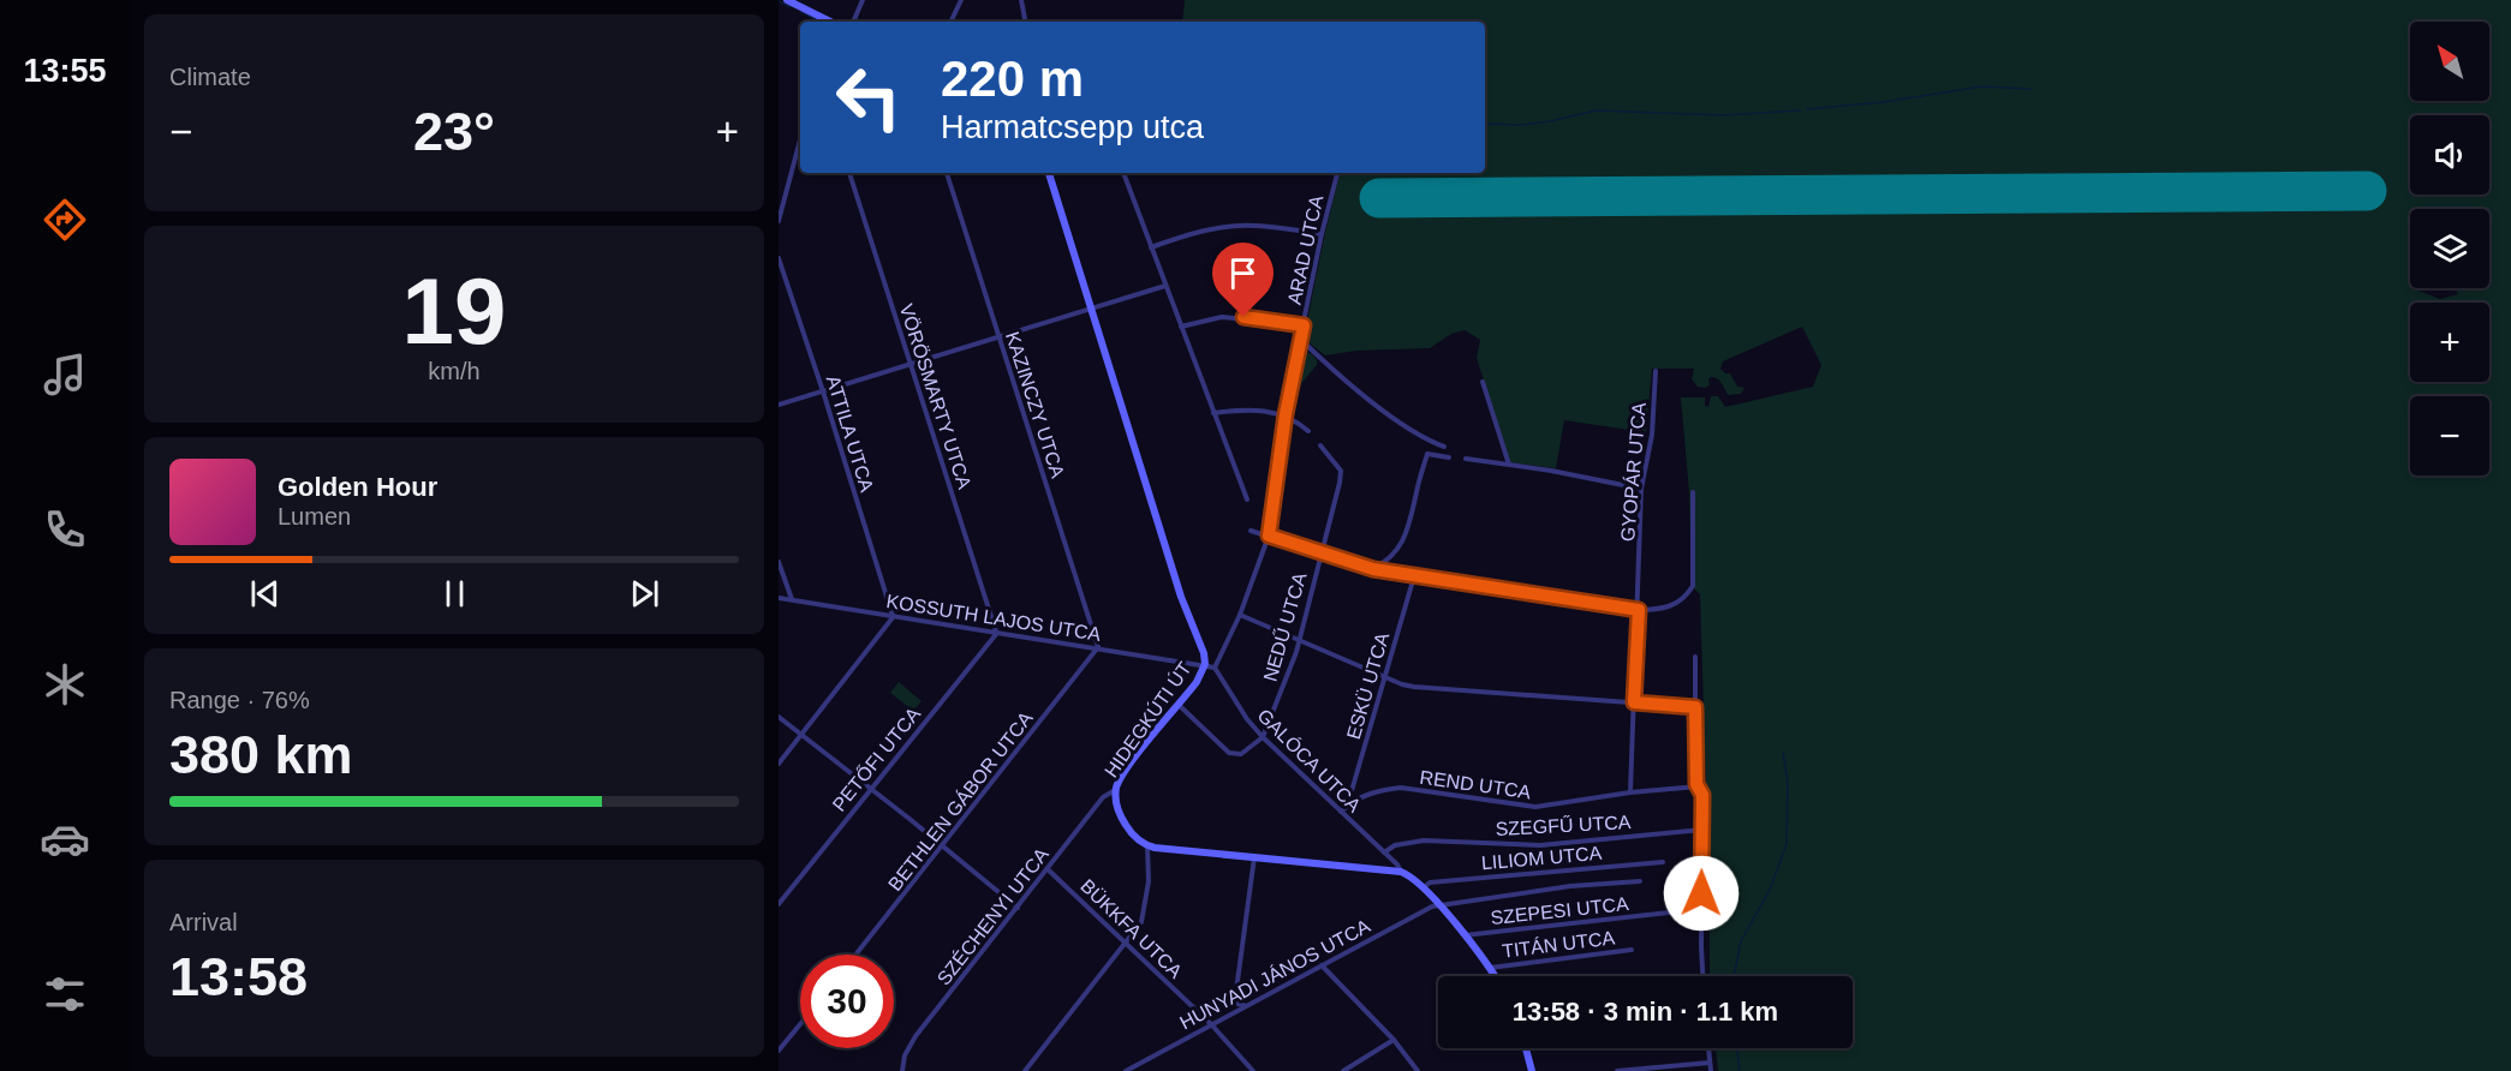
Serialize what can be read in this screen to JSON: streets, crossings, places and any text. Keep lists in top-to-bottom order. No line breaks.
{"streets":{"main road":["HIDEGKÚTI ÚT"],"street":["ARAD UTCA","VÖRÖSMARTY UTCA","KAZINCZY UTCA","ATTILA UTCA","GYOPÁR UTCA","KOSSUTH LAJOS UTCA","NEDŰ UTCA","ESKÜ UTCA","PETŐFI UTCA","GALÓCA UTCA","REND UTCA","BETHLEN GÁBOR UTCA","SZEGFŰ UTCA","LILIOM UTCA","SZEPESI UTCA","SZÉCHENYI UTCA","BÜKKFA UTCA","TITÁN UTCA","HUNYADI JÁNOS UTCA"]},"crossings":[["ARAD UTCA","GALÓCA UTCA"],["VÖRÖSMARTY UTCA","KOSSUTH LAJOS UTCA"],["VÖRÖSMARTY UTCA","PETŐFI UTCA"],["KAZINCZY UTCA","KOSSUTH LAJOS UTCA"],["KAZINCZY UTCA","BETHLEN GÁBOR UTCA"],["ATTILA UTCA","KOSSUTH LAJOS UTCA"],["GYOPÁR UTCA","REND UTCA"],["KOSSUTH LAJOS UTCA","HIDEGKÚTI ÚT"],["KOSSUTH LAJOS UTCA","PETŐFI UTCA"],["KOSSUTH LAJOS UTCA","BETHLEN GÁBOR UTCA"],["NEDŰ UTCA","GALÓCA UTCA"],["ESKÜ UTCA","REND UTCA"],["HIDEGKÚTI ÚT","SZÉCHENYI UTCA"],["GALÓCA UTCA","REND UTCA"],["GALÓCA UTCA","SZEGFŰ UTCA"],["SZÉCHENYI UTCA","BÜKKFA UTCA"],["BÜKKFA UTCA","HUNYADI JÁNOS UTCA"]],"north":"top left","page":{"tabs":"13:55","tile":["Climate",["19","km/h"],["Range · 76%","380 km"],["Arrival","13:58"]],"map_buttons":["+","−"],"turn":["220 m","Harmatcsepp utca"],"heat":["−","23°","+"],"song":["Golden Hour","Lumen"],"limit":"30","trip":"13:58 · 3 min · 1.1 km"}}
